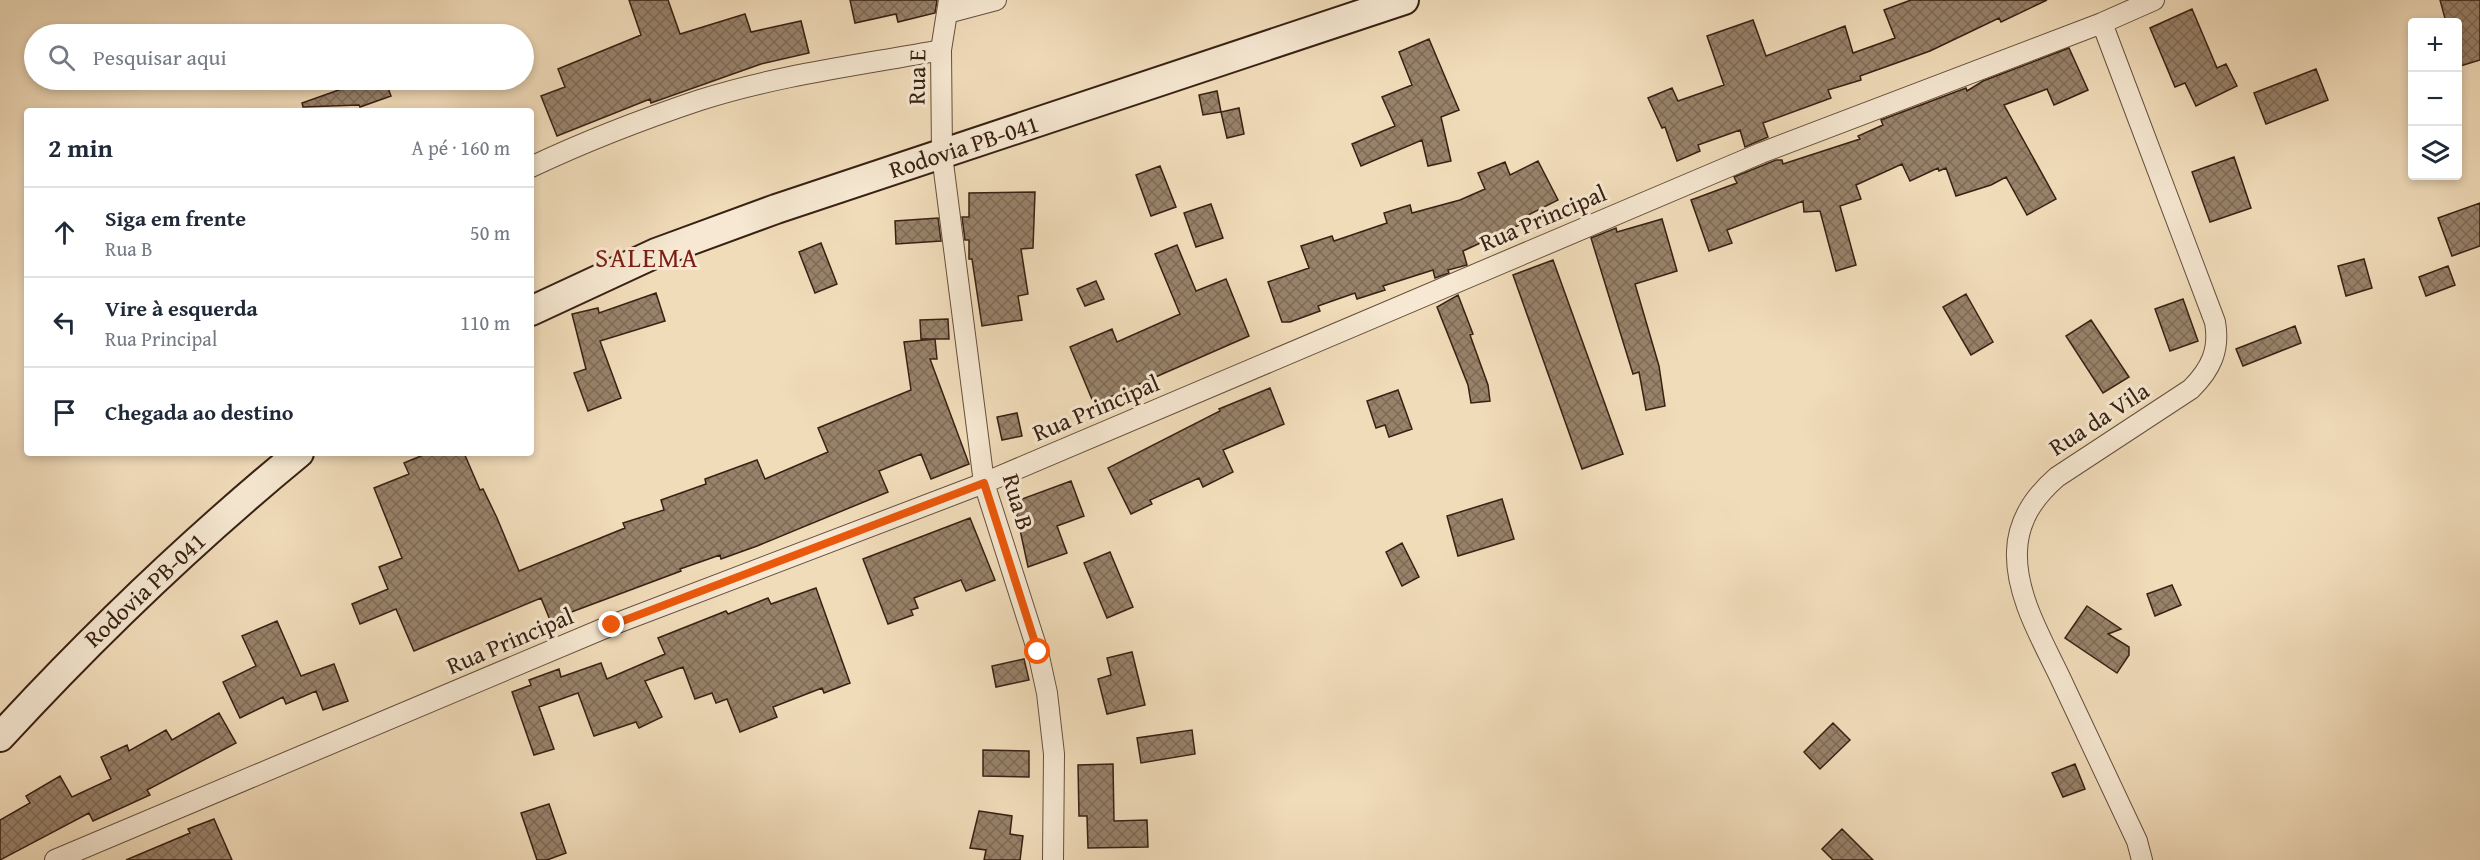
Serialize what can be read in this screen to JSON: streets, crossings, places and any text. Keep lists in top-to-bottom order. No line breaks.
{"streets":{"main road":["Rodovia PB-041"],"street":["Rua E","Rua Principal","Rua da Vila","Rua B"]},"crossings":[["Rua E","Rodovia PB-041"],["Rua E","Rua B"],["Rodovia PB-041","Rua B"],["Rua Principal","Rua da Vila"],["Rua Principal","Rua B"]],"districts":["SALEMA"],"page":{"map_buttons":["+","−"],"search":"Pesquisar aqui","heading":["2 min","A pé · 160 m"],"list":[["Siga em frente","Rua B","50 m"],["Vire à esquerda","Rua Principal","110 m"],"Chegada ao destino"]}}
